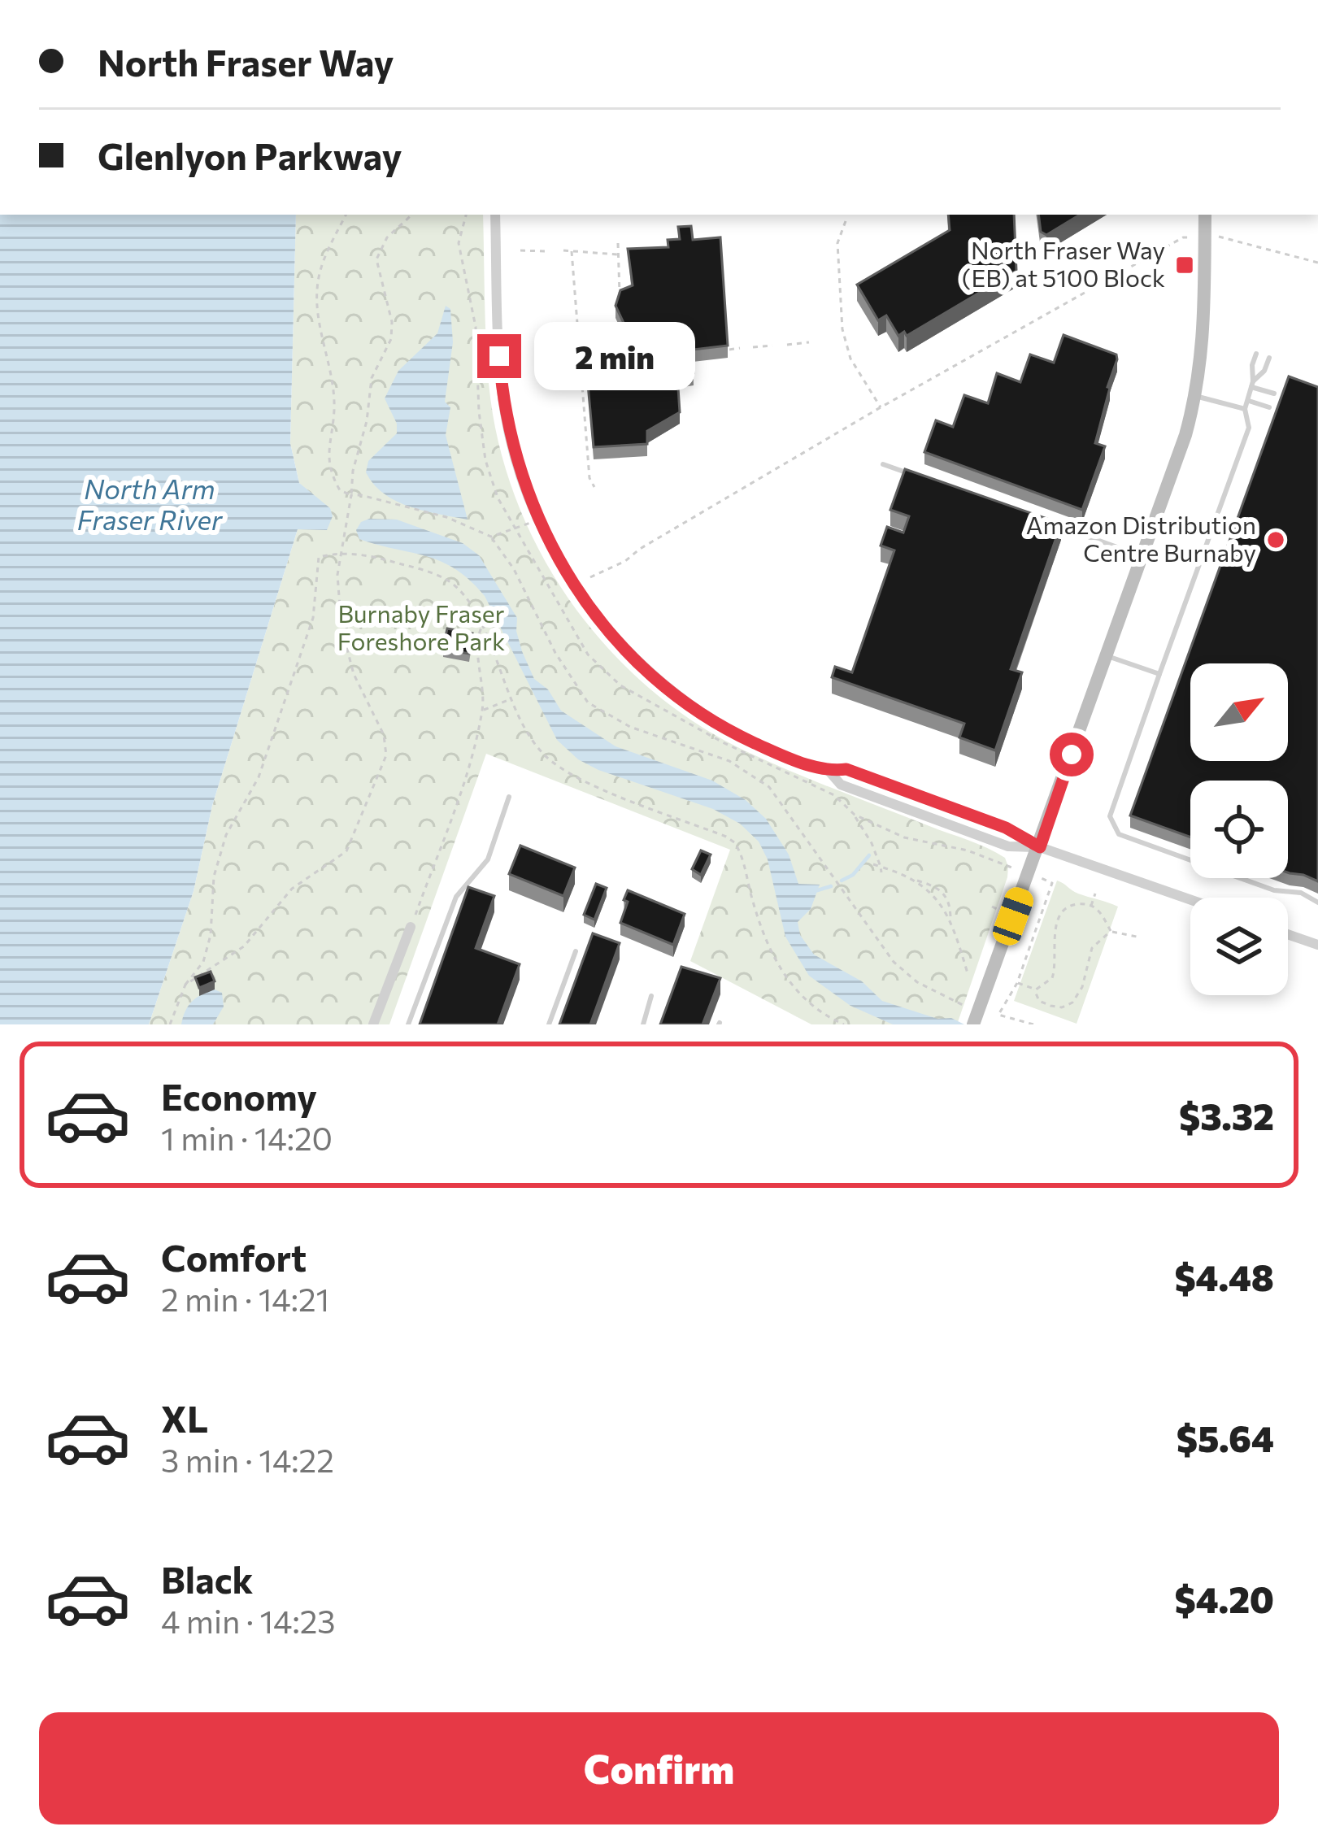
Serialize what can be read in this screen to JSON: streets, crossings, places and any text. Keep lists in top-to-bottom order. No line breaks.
{"water":["North Arm Fraser River"],"parks":["Burnaby Fraser Foreshore Park"],"places":{"transit":["North Fraser Way (EB) at 5100 Block"],"other":["Amazon Distribution Centre Burnaby"]},"north":"top right","page":{"banner":["North Fraser Way","Glenlyon Parkway"],"bubble":"2 min","list":[{"name":"Economy","note":"1 min · 14:20","value":"$3.32"},{"name":"Comfort","note":"2 min · 14:21","value":"$4.48"},{"name":"XL","note":"3 min · 14:22","value":"$5.64"},{"name":"Black","note":"4 min · 14:23","value":"$4.20"}],"buttons":"Confirm"}}
